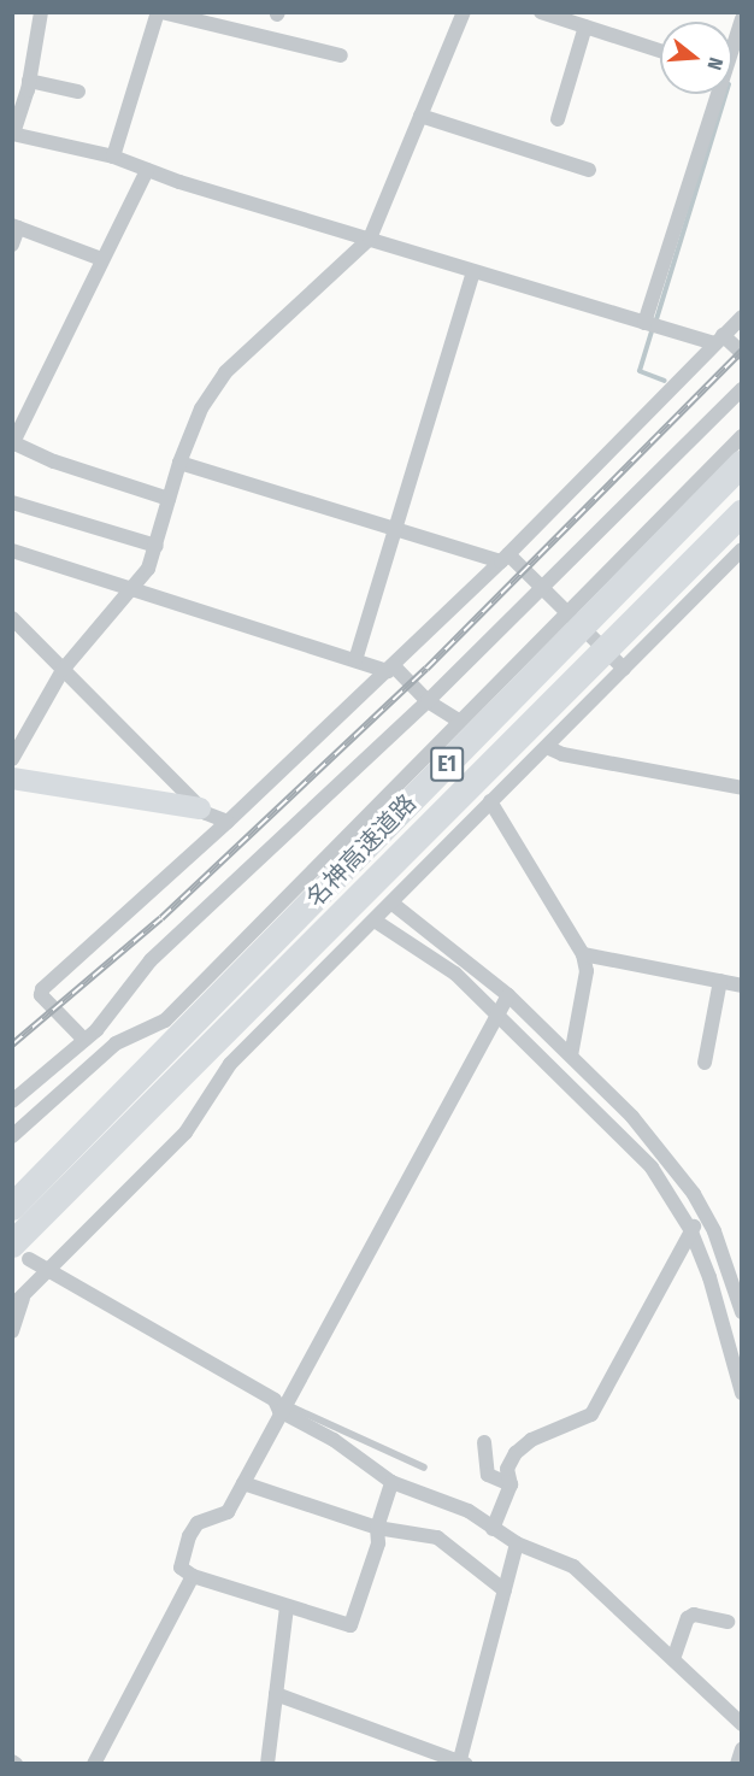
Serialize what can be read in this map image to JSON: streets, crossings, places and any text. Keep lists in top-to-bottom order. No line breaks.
{"streets":{"highway":["E1","名神高速道路"]},"north":"right"}
